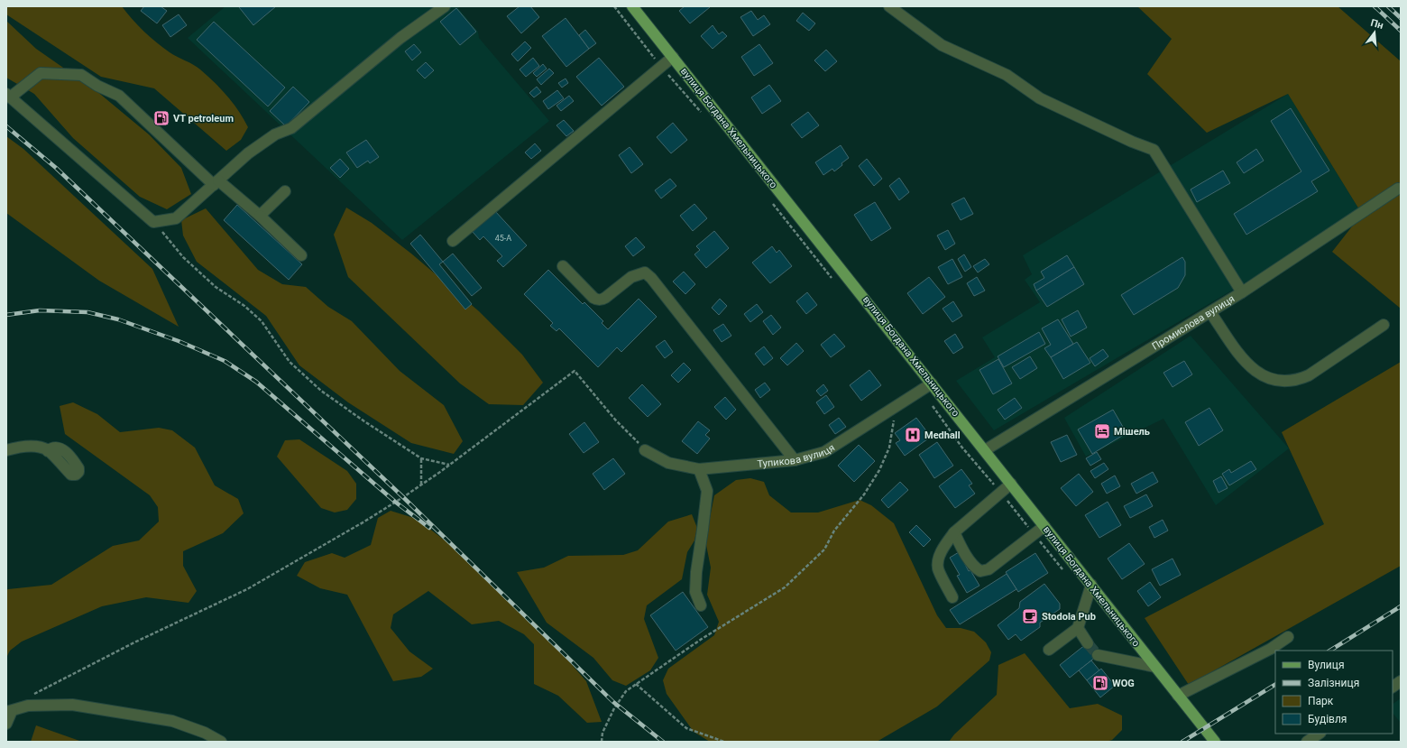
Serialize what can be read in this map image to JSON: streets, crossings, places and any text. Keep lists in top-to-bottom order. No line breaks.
{"streets":{"main road":["вулиця Богдана Хмельницького"],"street":["Промислова вулиця","Тупикова вулиця"]},"crossings":[["вулиця Богдана Хмельницького","Промислова вулиця"],["вулиця Богдана Хмельницького","Тупикова вулиця"]],"places":{"fuel station":["VT petroleum","WOG"],"hotel":["Мішель"],"hospital":["Medhall"],"cafe":["Stodola Pub"]},"house_numbers":["45-А"],"legend":["Вулиця","Залізниця","Парк","Будівля"],"north":"top"}
